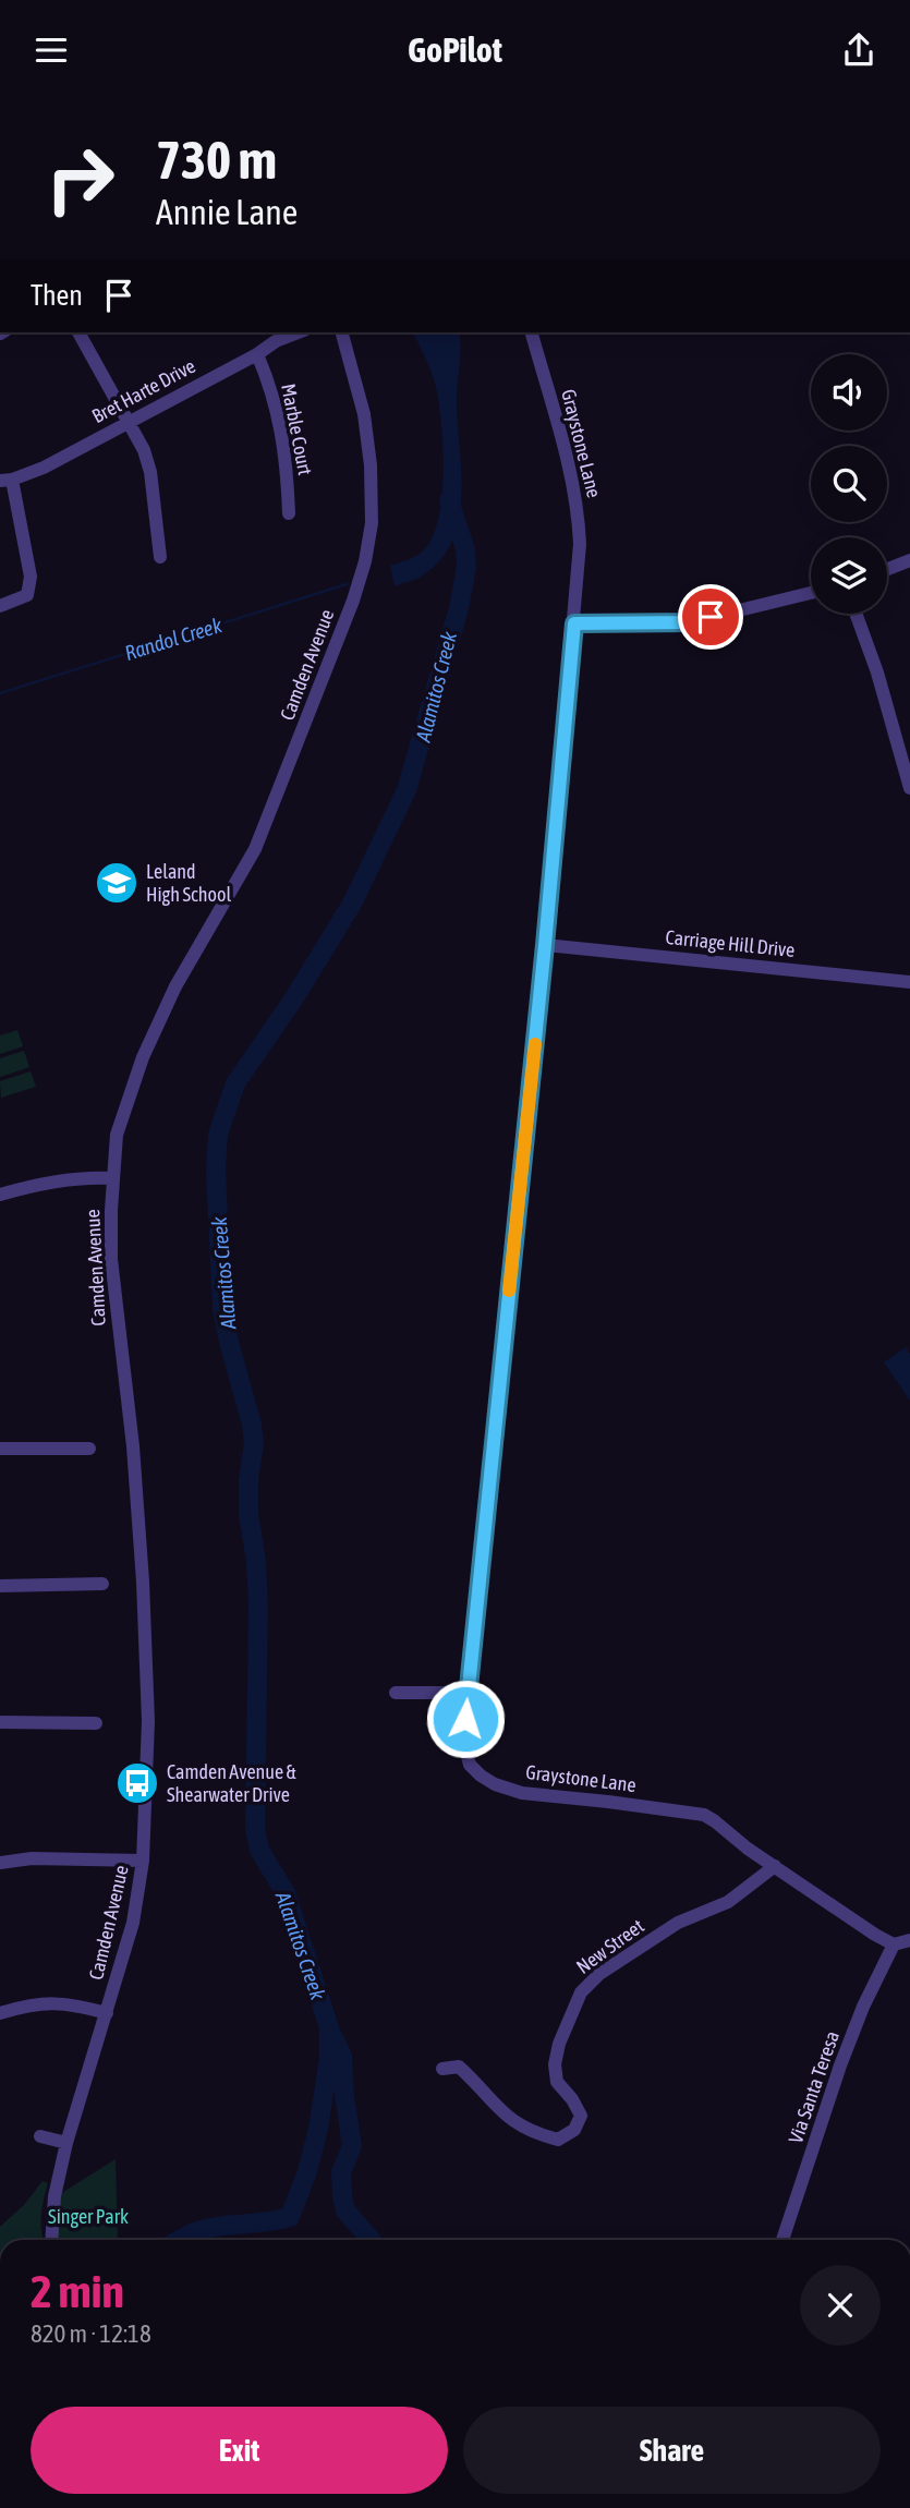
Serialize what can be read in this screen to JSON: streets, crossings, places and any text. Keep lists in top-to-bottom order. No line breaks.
{"streets":{"street":["Bret Harte Drive","Marble Court","Graystone Lane","Camden Avenue","Carriage Hill Drive","New Street","Via Santa Teresa"]},"crossings":[["Bret Harte Drive","Marble Court"],["Graystone Lane","Carriage Hill Drive"],["Graystone Lane","New Street"],["Graystone Lane","Via Santa Teresa"]],"water":["Randol Creek","Alamitos Creek"],"parks":["Singer Park"],"places":{"school or university":["Leland High School"],"bus stop":["Camden Avenue & Shearwater Drive"]},"page":{"header":"GoPilot","turn":["730 m","Annie Lane"],"then":"Then","heading":["2 min","820 m · 12:18"],"buttons":["Exit","Share"]}}
